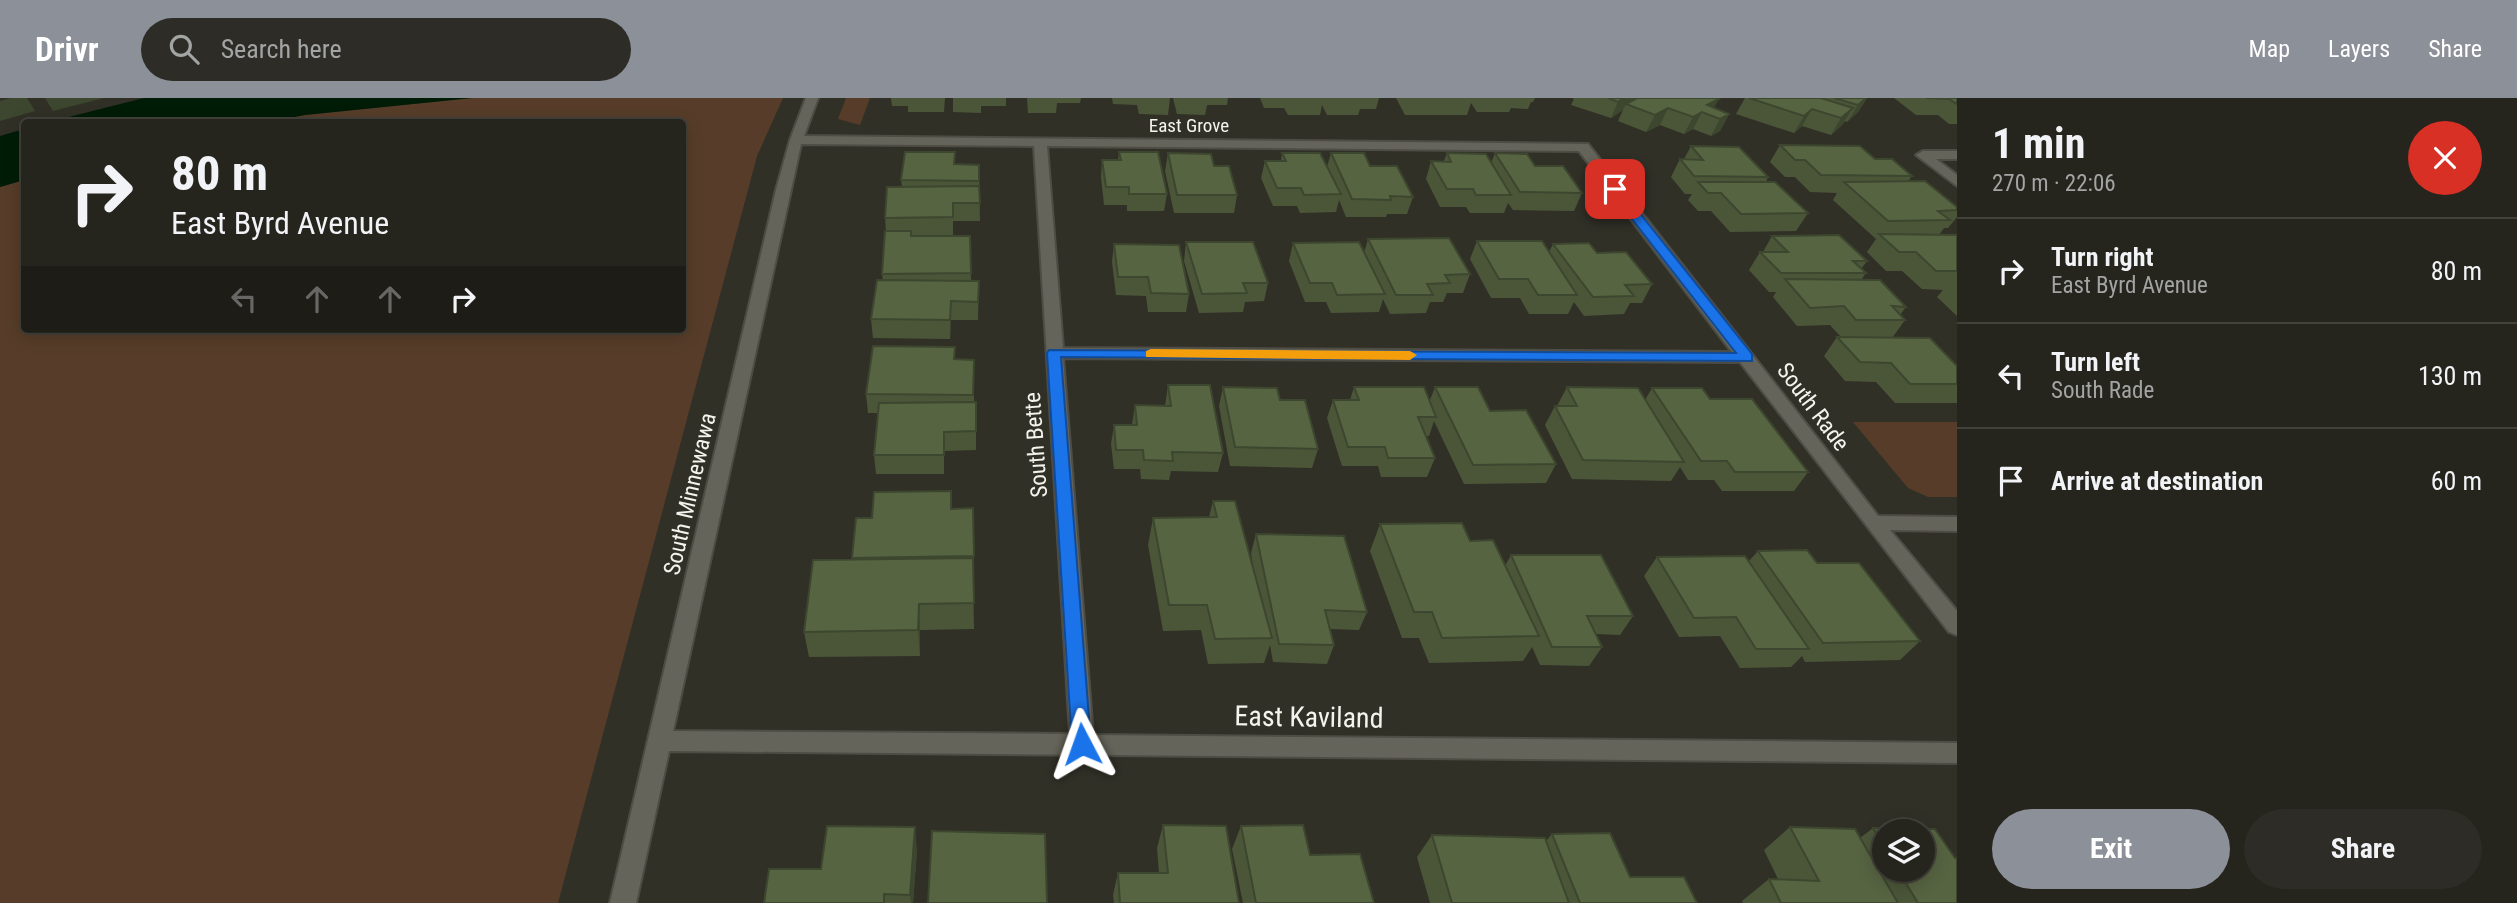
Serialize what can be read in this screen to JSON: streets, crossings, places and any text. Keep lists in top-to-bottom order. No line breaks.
{"streets":{"street":["East Grove","South Rade","South Bette","South Minnewawa","East Kaviland"]},"crossings":[["East Grove","South Rade"],["East Grove","South Bette"],["East Grove","South Minnewawa"],["South Bette","East Kaviland"],["South Minnewawa","East Kaviland"]],"page":{"header":"Drivr","search":"Search here","nav":["Map","Layers","Share"],"heading":["1 min","270 m · 22:06"],"turn":["80 m","East Byrd Avenue"],"list":[{"name":"Turn right","note":"East Byrd Avenue","value":"80 m"},{"name":"Turn left","note":"South Rade","value":"130 m"},{"name":"Arrive at destination","value":"60 m"}],"buttons":["Exit","Share"]}}
